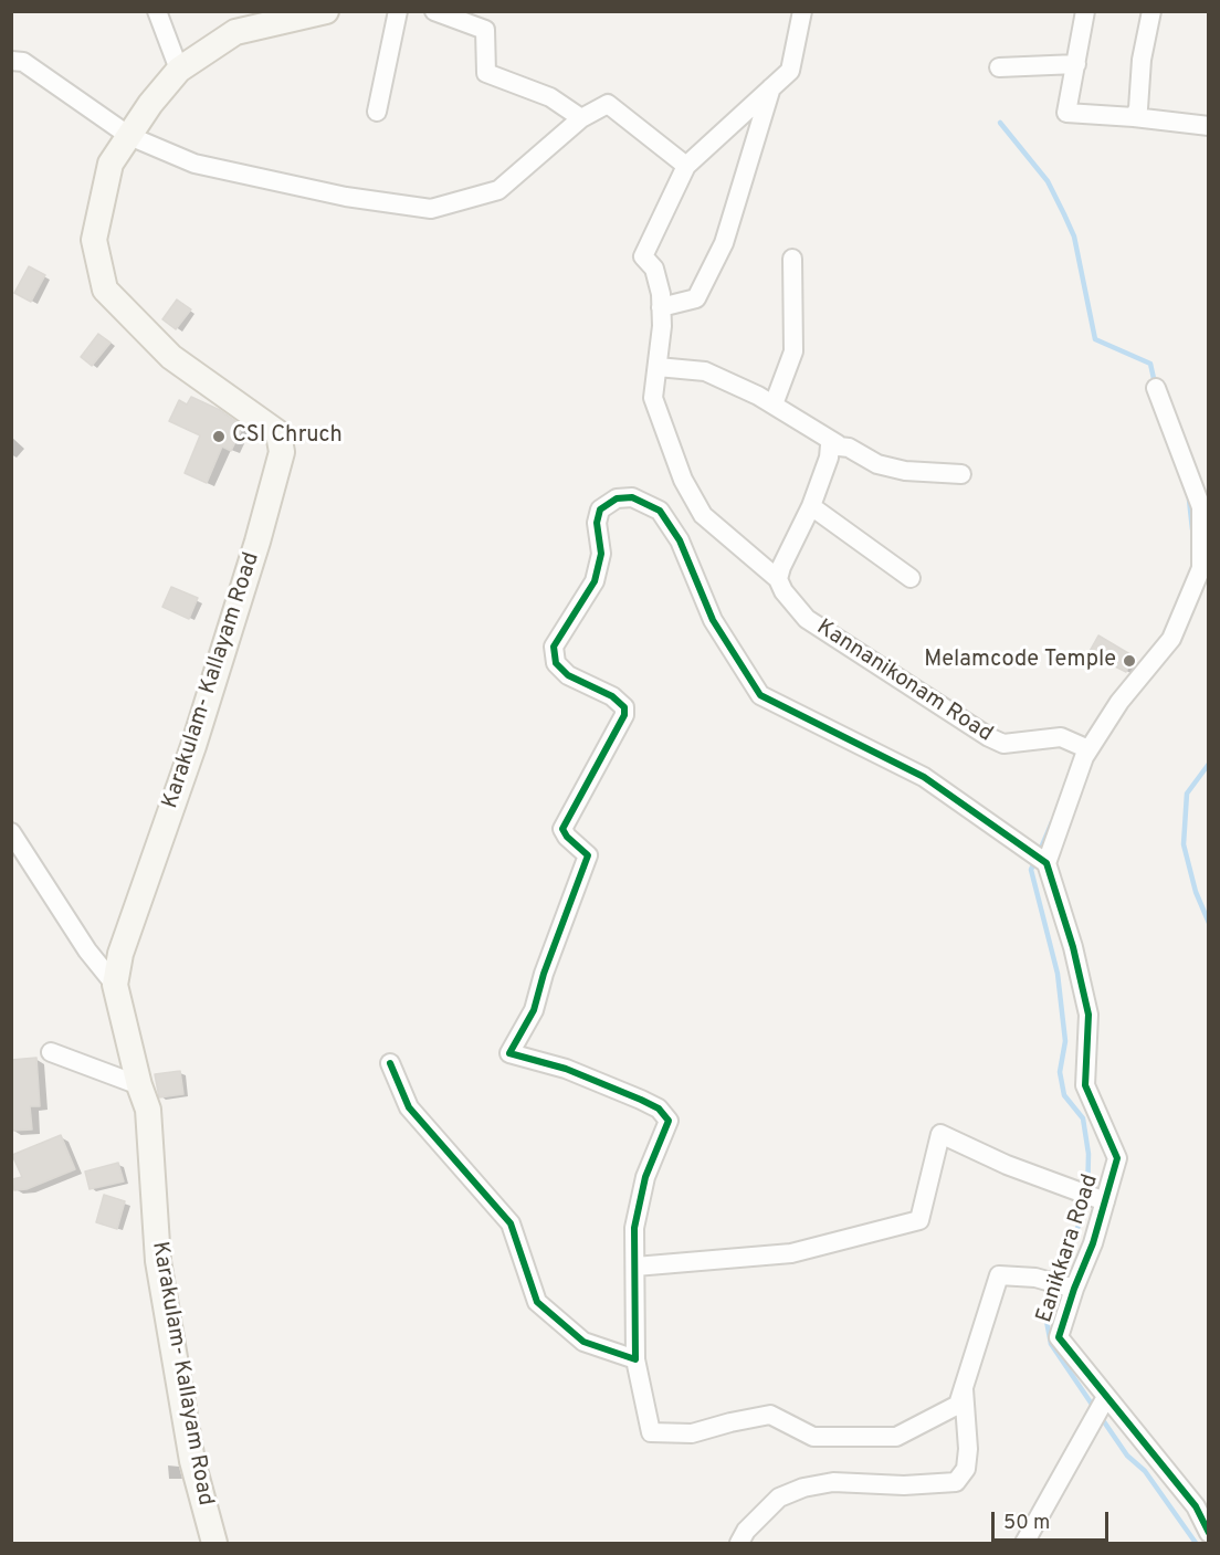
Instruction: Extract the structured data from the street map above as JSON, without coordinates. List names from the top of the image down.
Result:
{
  "streets": {
    "street": ["Karakulam- Kallayam Road", "Kannanikonam Road", "Eanikkara Road"]
  },
  "places": ["CSI Chruch", "Melamcode Temple"],
  "scale_bar": "50 m"
}
